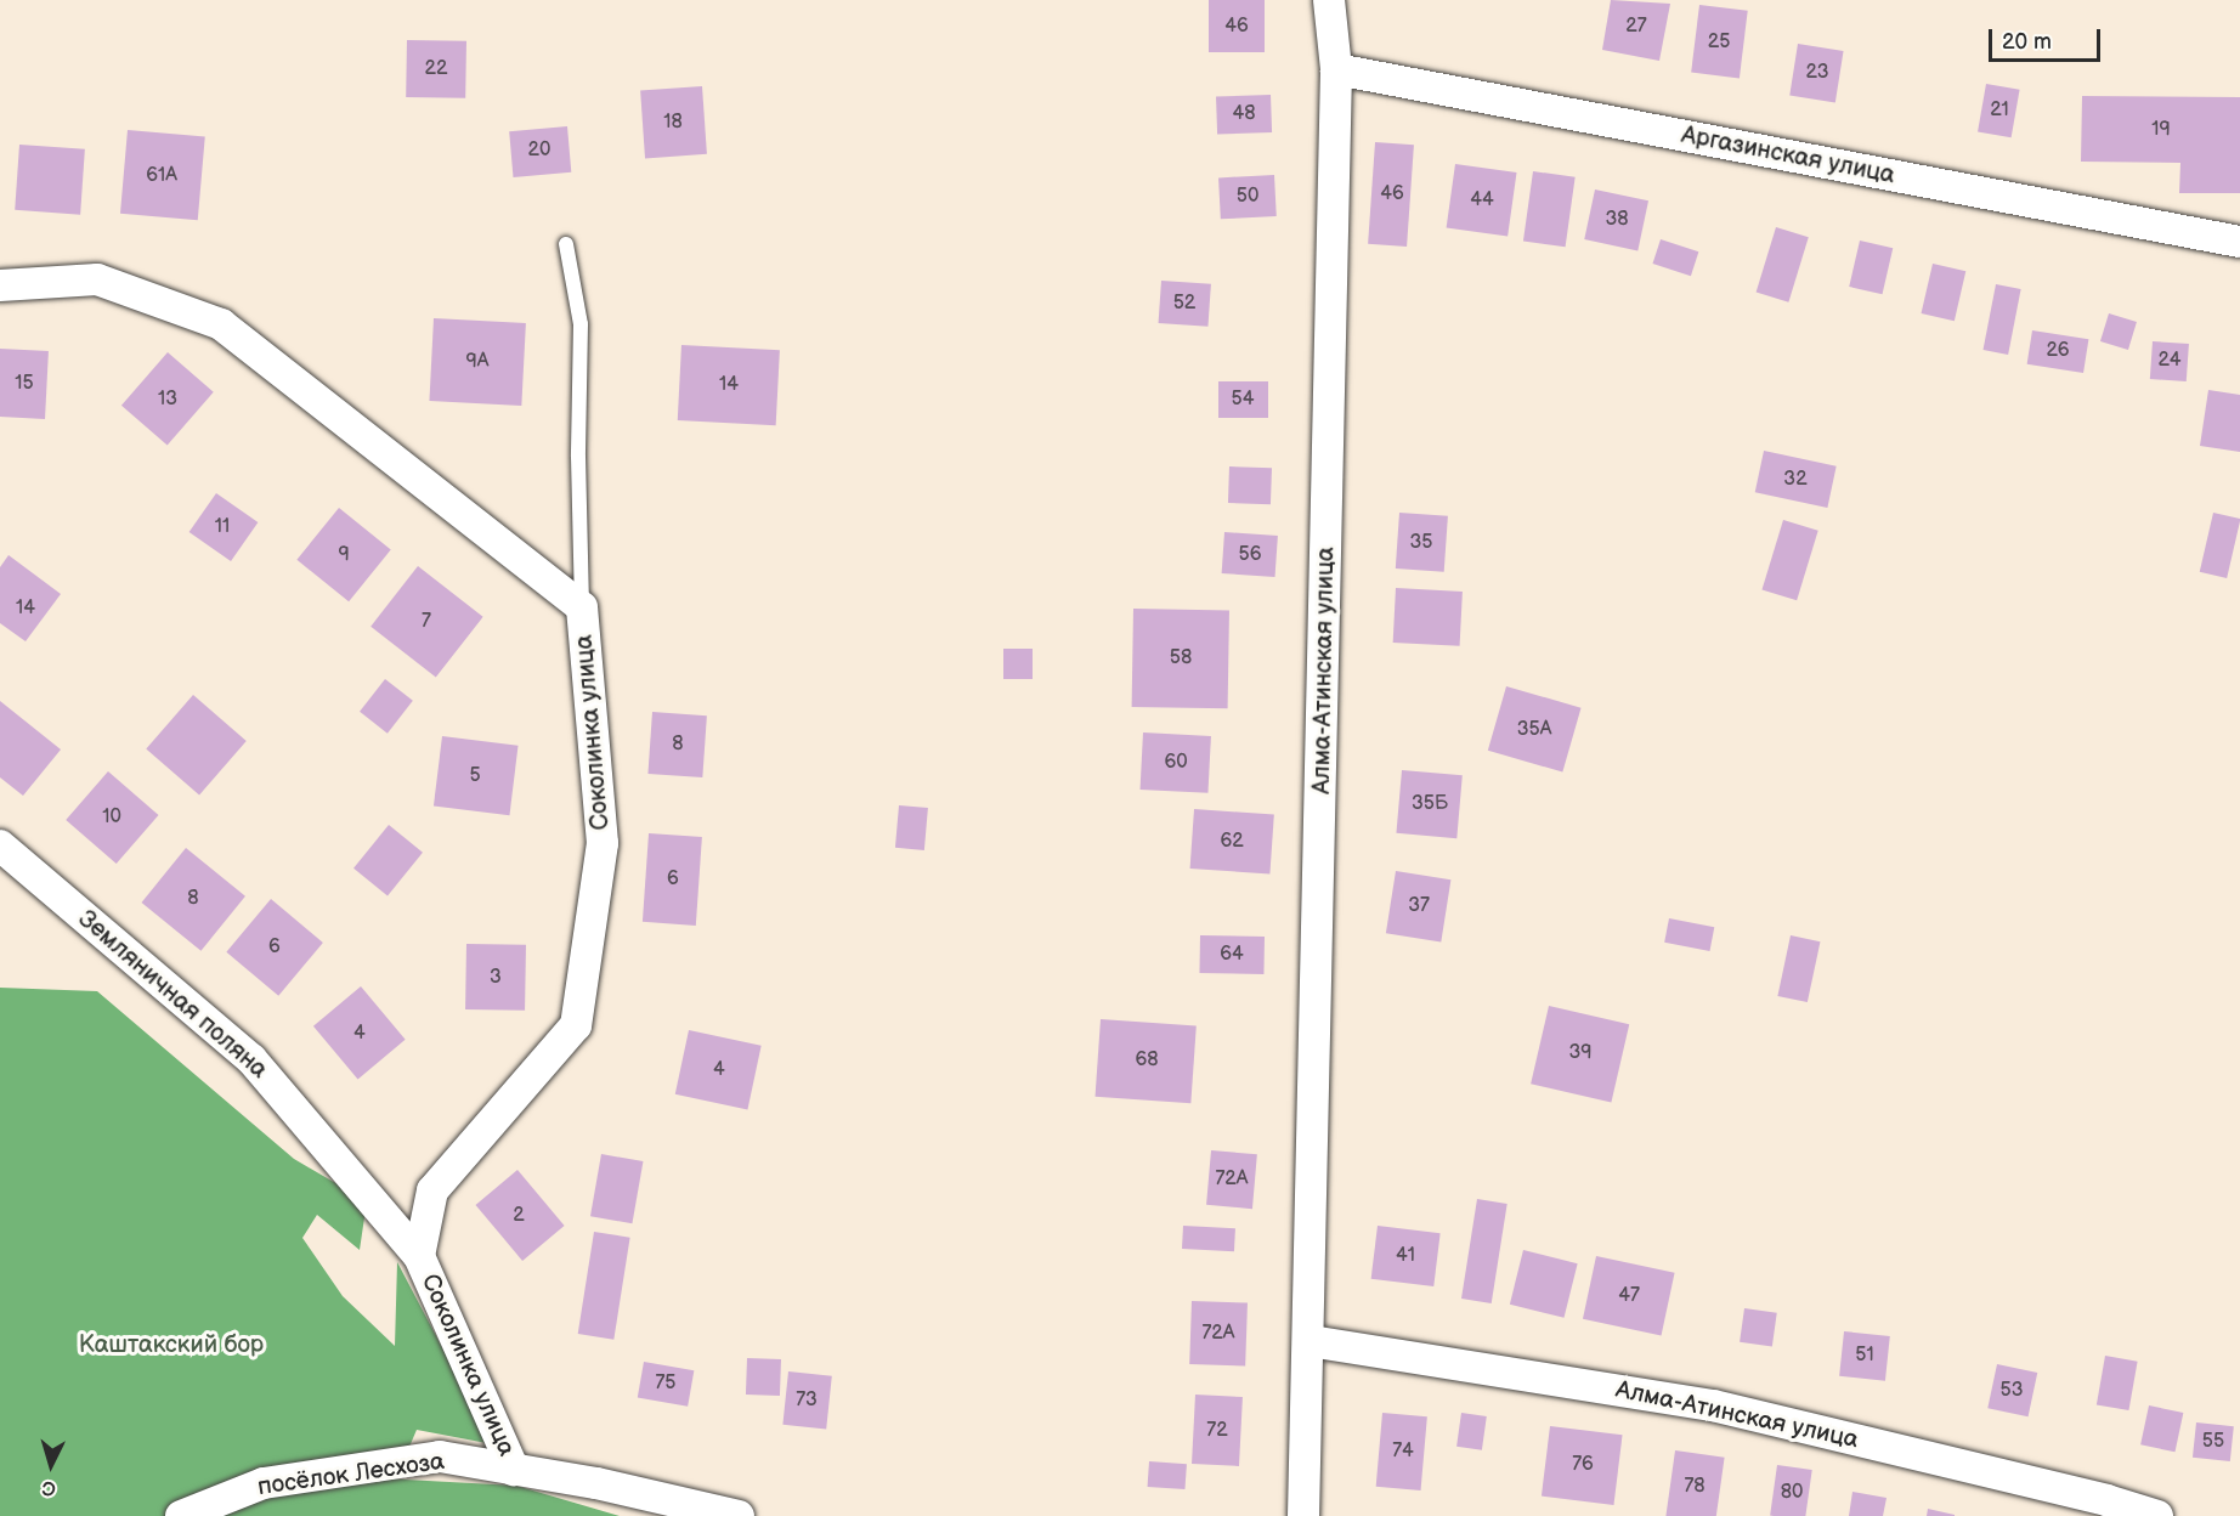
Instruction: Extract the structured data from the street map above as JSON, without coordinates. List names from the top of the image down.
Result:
{
  "streets": {
    "street": [
      "Аргазинская улица",
      "Алма-Атинская улица",
      "Соколинка улица",
      "Земляничная поляна",
      "посёлок Лесхоза"
    ]
  },
  "crossings": [
    ["Аргазинская улица", "Алма-Атинская улица"],
    ["Соколинка улица", "Земляничная поляна"],
    ["Соколинка улица", "посёлок Лесхоза"]
  ],
  "parks": ["Каштакский бор"],
  "house_numbers": [
    "46",
    "27",
    "25",
    "22",
    "23",
    "21",
    "48",
    "18",
    "19",
    "20",
    "61А",
    "46",
    "50",
    "44",
    "38",
    "52",
    "26",
    "24",
    "9А",
    "15",
    "14",
    "13",
    "54",
    "32",
    "11",
    "35",
    "9",
    "56",
    "14",
    "7",
    "58",
    "35А",
    "8",
    "60",
    "5",
    "35Б",
    "10",
    "62",
    "6",
    "8",
    "37",
    "6",
    "64",
    "3",
    "4",
    "39",
    "68",
    "4",
    "72А",
    "2",
    "41",
    "47",
    "72А",
    "51",
    "75",
    "53",
    "73",
    "72",
    "55",
    "74",
    "76",
    "78",
    "80"
  ],
  "scale_bar": "20 m",
  "north": "bottom"
}
